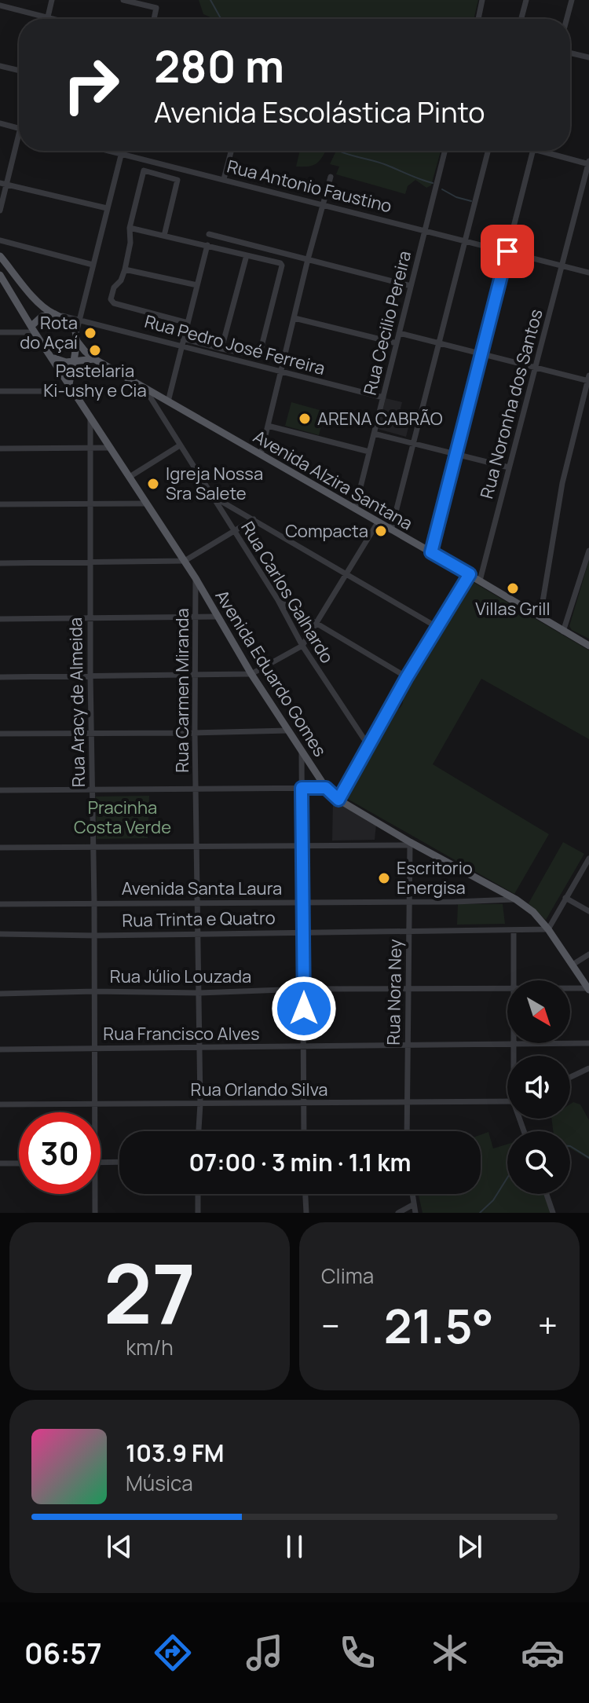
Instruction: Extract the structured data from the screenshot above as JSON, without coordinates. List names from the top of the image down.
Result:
{
  "streets": {
    "main road": ["Avenida Alzira Santana", "Avenida Eduardo Gomes"],
    "street": [
      "Rua Antonio Faustino",
      "Rua Cecilio Pereira",
      "Rua Pedro José Ferreira",
      "Rua Noronha dos Santos",
      "Rua Carlos Galhardo",
      "Rua Carmen Miranda",
      "Rua Aracy de Almeida",
      "Avenida Santa Laura",
      "Rua Trinta e Quatro",
      "Rua Júlio Louzada",
      "Rua Nora Ney",
      "Rua Francisco Alves",
      "Rua Orlando Silva"
    ]
  },
  "crossings": [
    ["Rua Antonio Faustino", "Rua Cecilio Pereira"],
    ["Rua Antonio Faustino", "Rua Noronha dos Santos"],
    ["Rua Cecilio Pereira", "Rua Pedro José Ferreira"],
    ["Rua Cecilio Pereira", "Avenida Alzira Santana"],
    ["Rua Pedro José Ferreira", "Avenida Alzira Santana"],
    ["Rua Noronha dos Santos", "Avenida Alzira Santana"],
    ["Avenida Alzira Santana", "Rua Carlos Galhardo"],
    ["Avenida Eduardo Gomes", "Rua Carmen Miranda"],
    ["Avenida Eduardo Gomes", "Rua Aracy de Almeida"],
    ["Avenida Eduardo Gomes", "Avenida Santa Laura"],
    ["Avenida Eduardo Gomes", "Rua Trinta e Quatro"],
    ["Avenida Eduardo Gomes", "Rua Júlio Louzada"],
    ["Avenida Eduardo Gomes", "Rua Nora Ney"],
    ["Rua Carmen Miranda", "Avenida Santa Laura"],
    ["Rua Carmen Miranda", "Rua Trinta e Quatro"],
    ["Rua Carmen Miranda", "Rua Júlio Louzada"],
    ["Rua Carmen Miranda", "Rua Francisco Alves"],
    ["Rua Carmen Miranda", "Rua Orlando Silva"],
    ["Rua Aracy de Almeida", "Avenida Santa Laura"],
    ["Rua Aracy de Almeida", "Rua Trinta e Quatro"],
    ["Rua Aracy de Almeida", "Rua Júlio Louzada"],
    ["Rua Aracy de Almeida", "Rua Francisco Alves"],
    ["Rua Aracy de Almeida", "Rua Orlando Silva"],
    ["Avenida Santa Laura", "Rua Nora Ney"],
    ["Rua Trinta e Quatro", "Rua Nora Ney"],
    ["Rua Júlio Louzada", "Rua Nora Ney"],
    ["Rua Nora Ney", "Rua Francisco Alves"],
    ["Rua Nora Ney", "Rua Orlando Silva"]
  ],
  "parks": ["Pracinha Costa Verde"],
  "places": [
    "Rota do Açaí",
    "Pastelaria Ki-ushy e Cia",
    "ARENA CABRÃO",
    "Igreja Nossa Sra Salete",
    "Compacta",
    "Villas Grill",
    "Escritorio Energisa"
  ],
  "north": "bottom right",
  "page": {
    "turn": ["280 m", "Avenida Escolástica Pinto"],
    "limit": "30",
    "trip": "07:00 · 3 min · 1.1 km",
    "tile": [
      ["27", "km/h"],
      "Clima"
    ],
    "heat": ["−", "21.5°", "+"],
    "song": ["103.9 FM", "Música"],
    "tabs": "06:57"
  }
}
